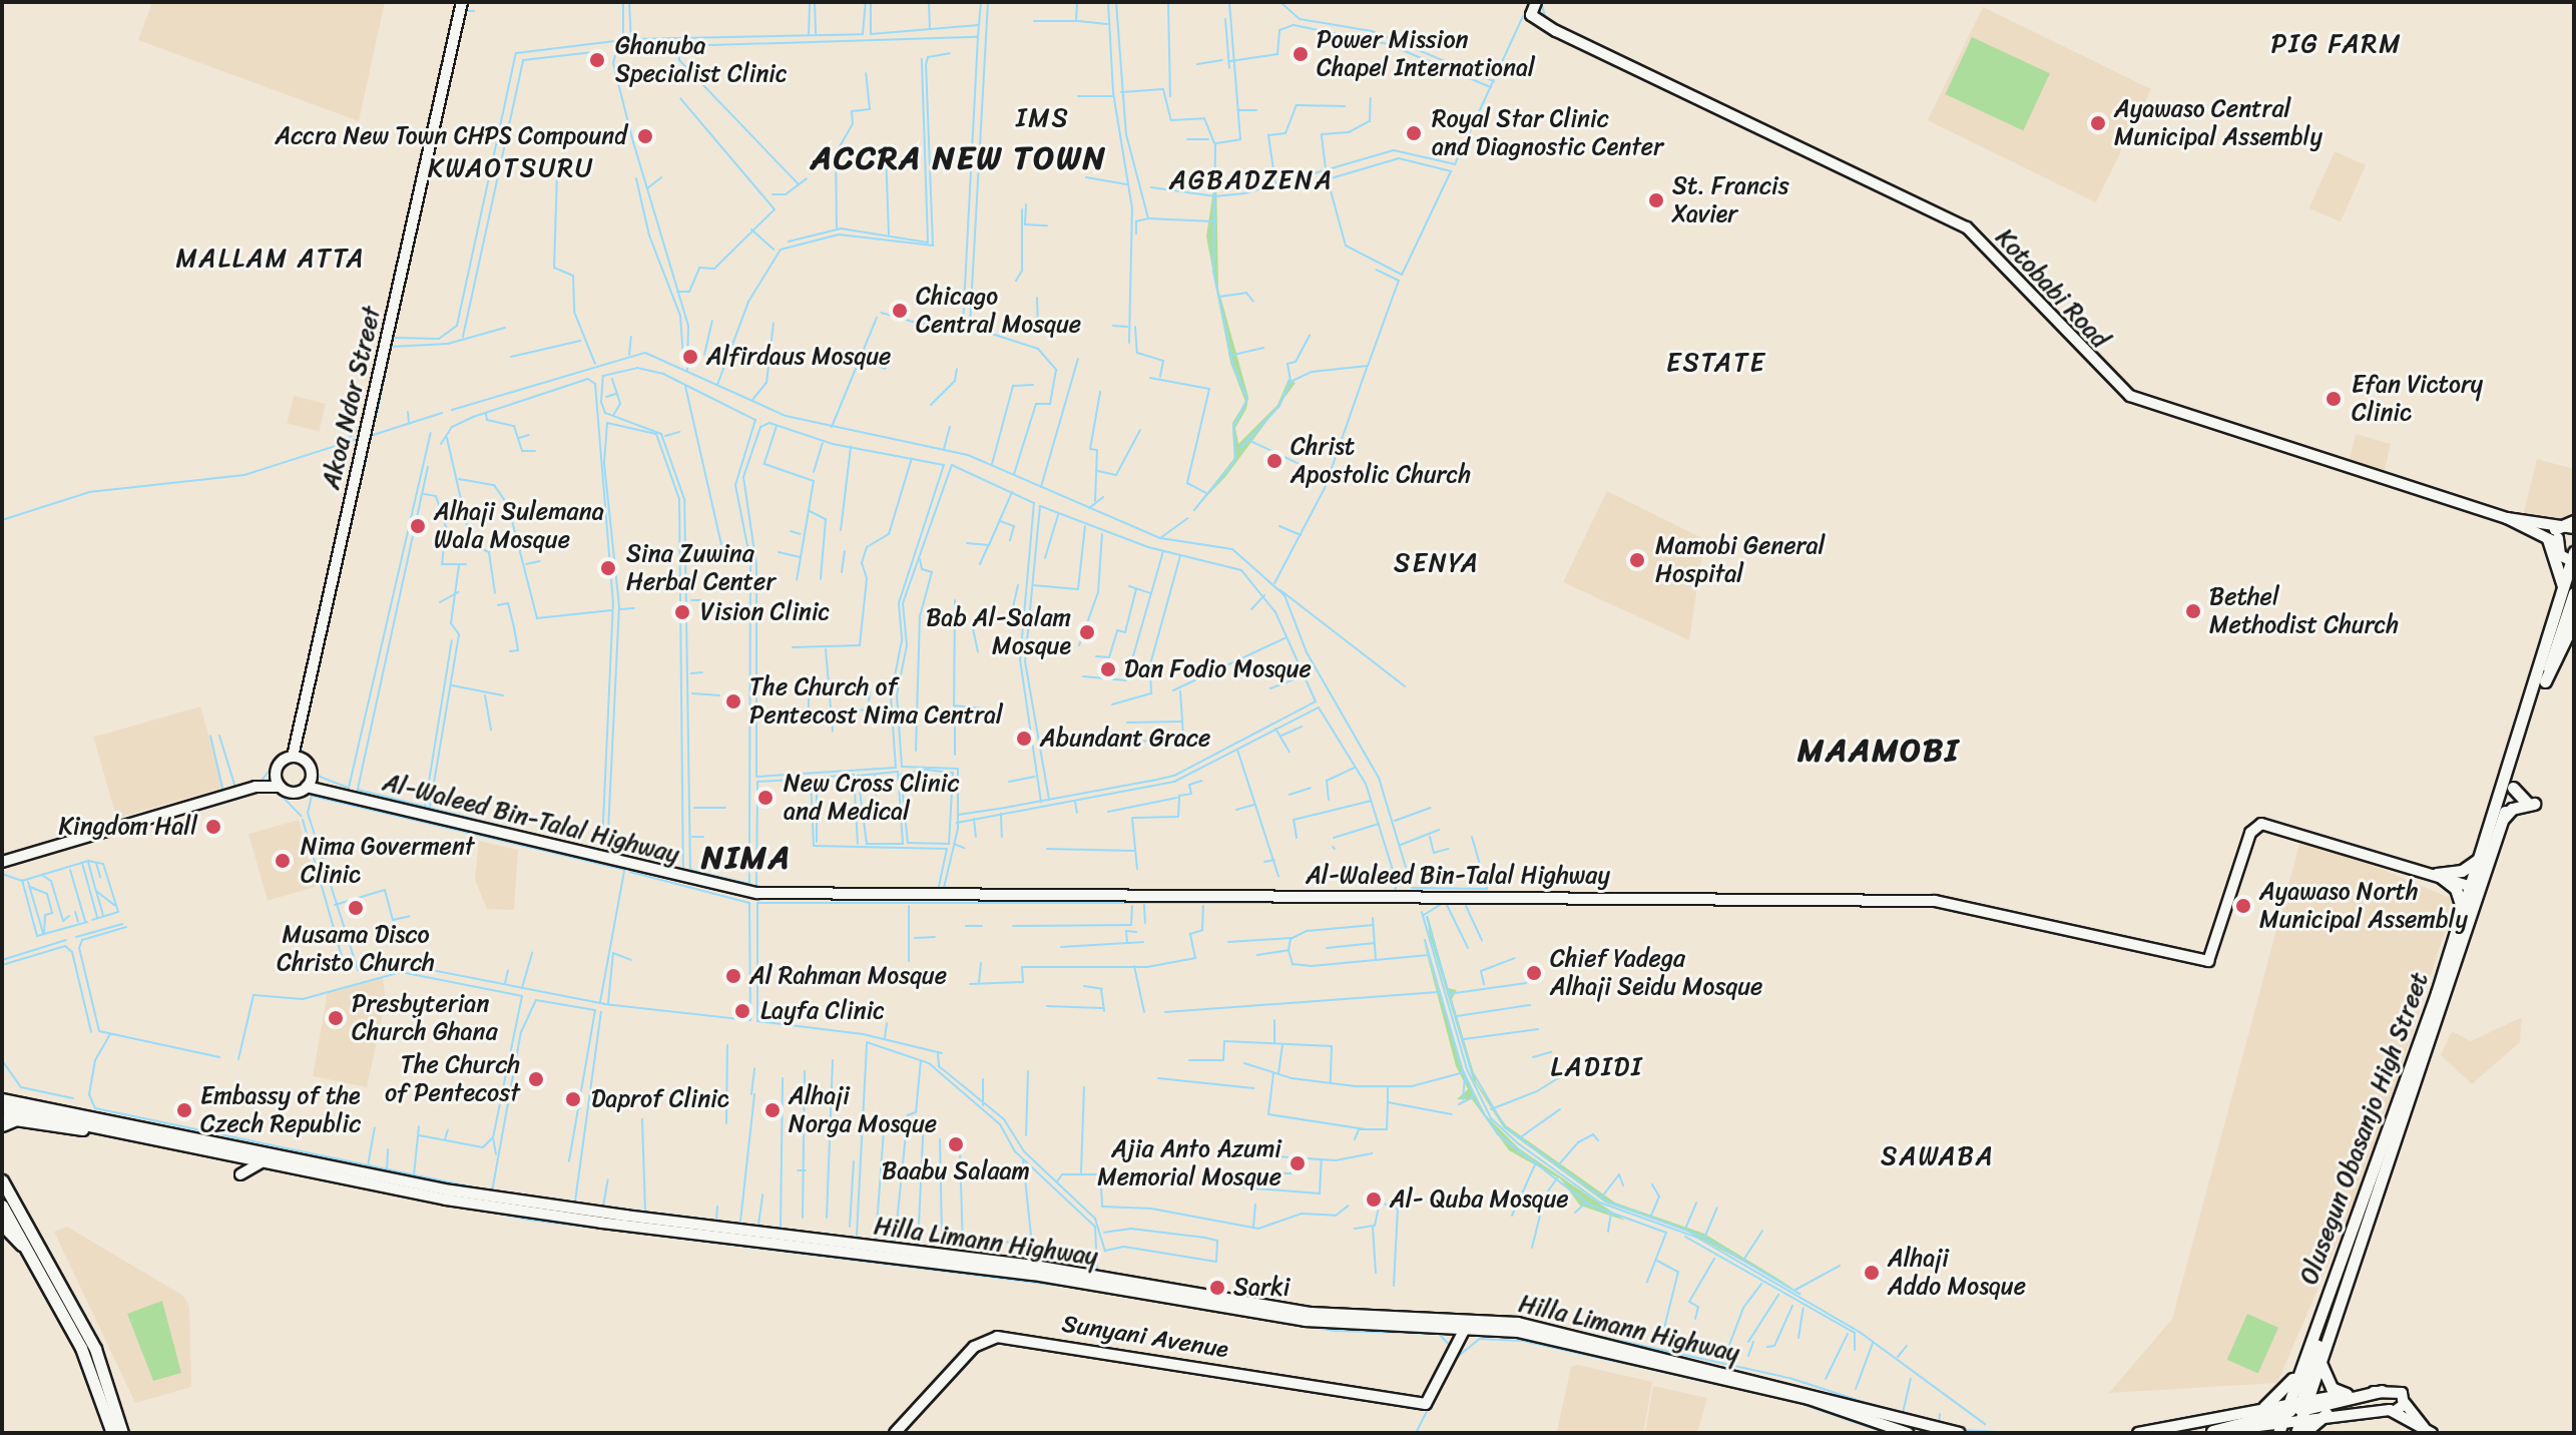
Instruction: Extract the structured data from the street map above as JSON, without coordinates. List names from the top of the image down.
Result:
{
  "streets": {
    "main road": ["Olusegun Obasanjo High Street"],
    "street": [
      "Kotobabi Road",
      "Akoa Ndor Street",
      "Al-Waleed Bin-Talal Highway",
      "Hilla Limann Highway",
      "Sunyani Avenue"
    ]
  },
  "crossings": [
    ["Kotobabi Road", "Olusegun Obasanjo High Street"],
    ["Akoa Ndor Street", "Al-Waleed Bin-Talal Highway"],
    ["Al-Waleed Bin-Talal Highway", "Olusegun Obasanjo High Street"]
  ],
  "districts": [
    "PIG FARM",
    "IMS",
    "ACCRA NEW TOWN",
    "KWAOTSURU",
    "AGBADZENA",
    "MALLAM ATTA",
    "ESTATE",
    "SENYA",
    "MAAMOBI",
    "NIMA",
    "LADIDI",
    "SAWABA"
  ],
  "places": [
    "Power Mission Chapel International",
    "Ghanuba Specialist Clinic",
    "Ayawaso Central Municipal Assembly",
    "Royal Star Clinic and Diagnostic Center",
    "Accra New Town CHPS Compound",
    "St. Francis Xavier",
    "Chicago Central Mosque",
    "Alfirdaus Mosque",
    "Efan Victory Clinic",
    "Christ Apostolic Church",
    "Alhaji Sulemana Wala Mosque",
    "Mamobi General Hospital",
    "Sina Zuwina Herbal Center",
    "Bethel Methodist Church",
    "Vision Clinic",
    "Bab Al-Salam Mosque",
    "Dan Fodio Mosque",
    "The Church of Pentecost Nima Central",
    "Abundant Grace",
    "New Cross Clinic and Medical",
    "Kingdom Hall",
    "Nima Goverment Clinic",
    "Ayawaso North Municipal Assembly",
    "Musama Disco Christo Church",
    "Chief Yadega Alhaji Seidu Mosque",
    "Al Rahman Mosque",
    "Layfa Clinic",
    "Presbyterian Church Ghana",
    "The Church of Pentecost",
    "Daprof Clinic",
    "Embassy of the Czech Republic",
    "Alhaji Norga Mosque",
    "Baabu Salaam",
    "Ajia Anto Azumi Memorial Mosque",
    "Al- Quba Mosque",
    "Alhaji Addo Mosque",
    "Sarki"
  ]
}
